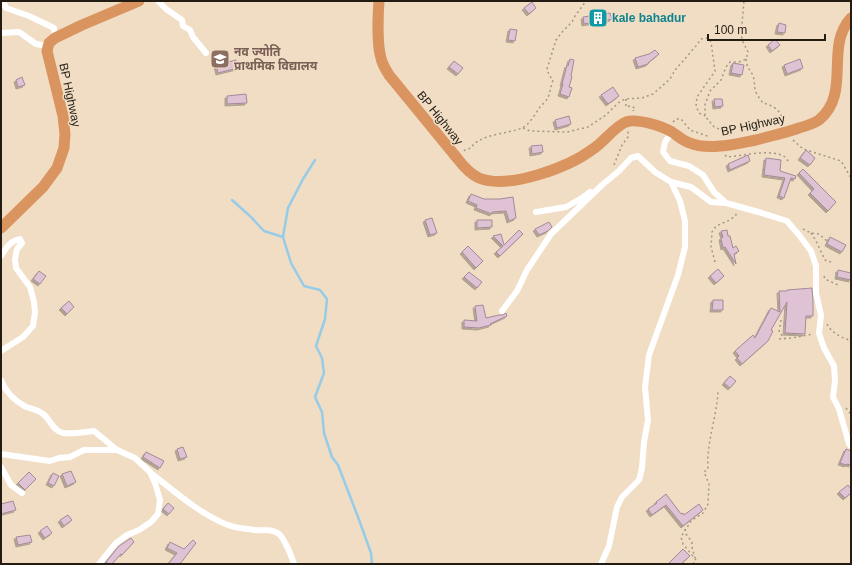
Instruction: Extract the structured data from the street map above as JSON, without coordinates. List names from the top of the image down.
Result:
{
  "streets": {
    "highway": ["BP Highway"]
  },
  "places": {
    "building": ["kale bahadur"],
    "school or university": ["नव ज्योति प्राथमिक विद्यालय"]
  },
  "scale_bar": "100 m"
}
